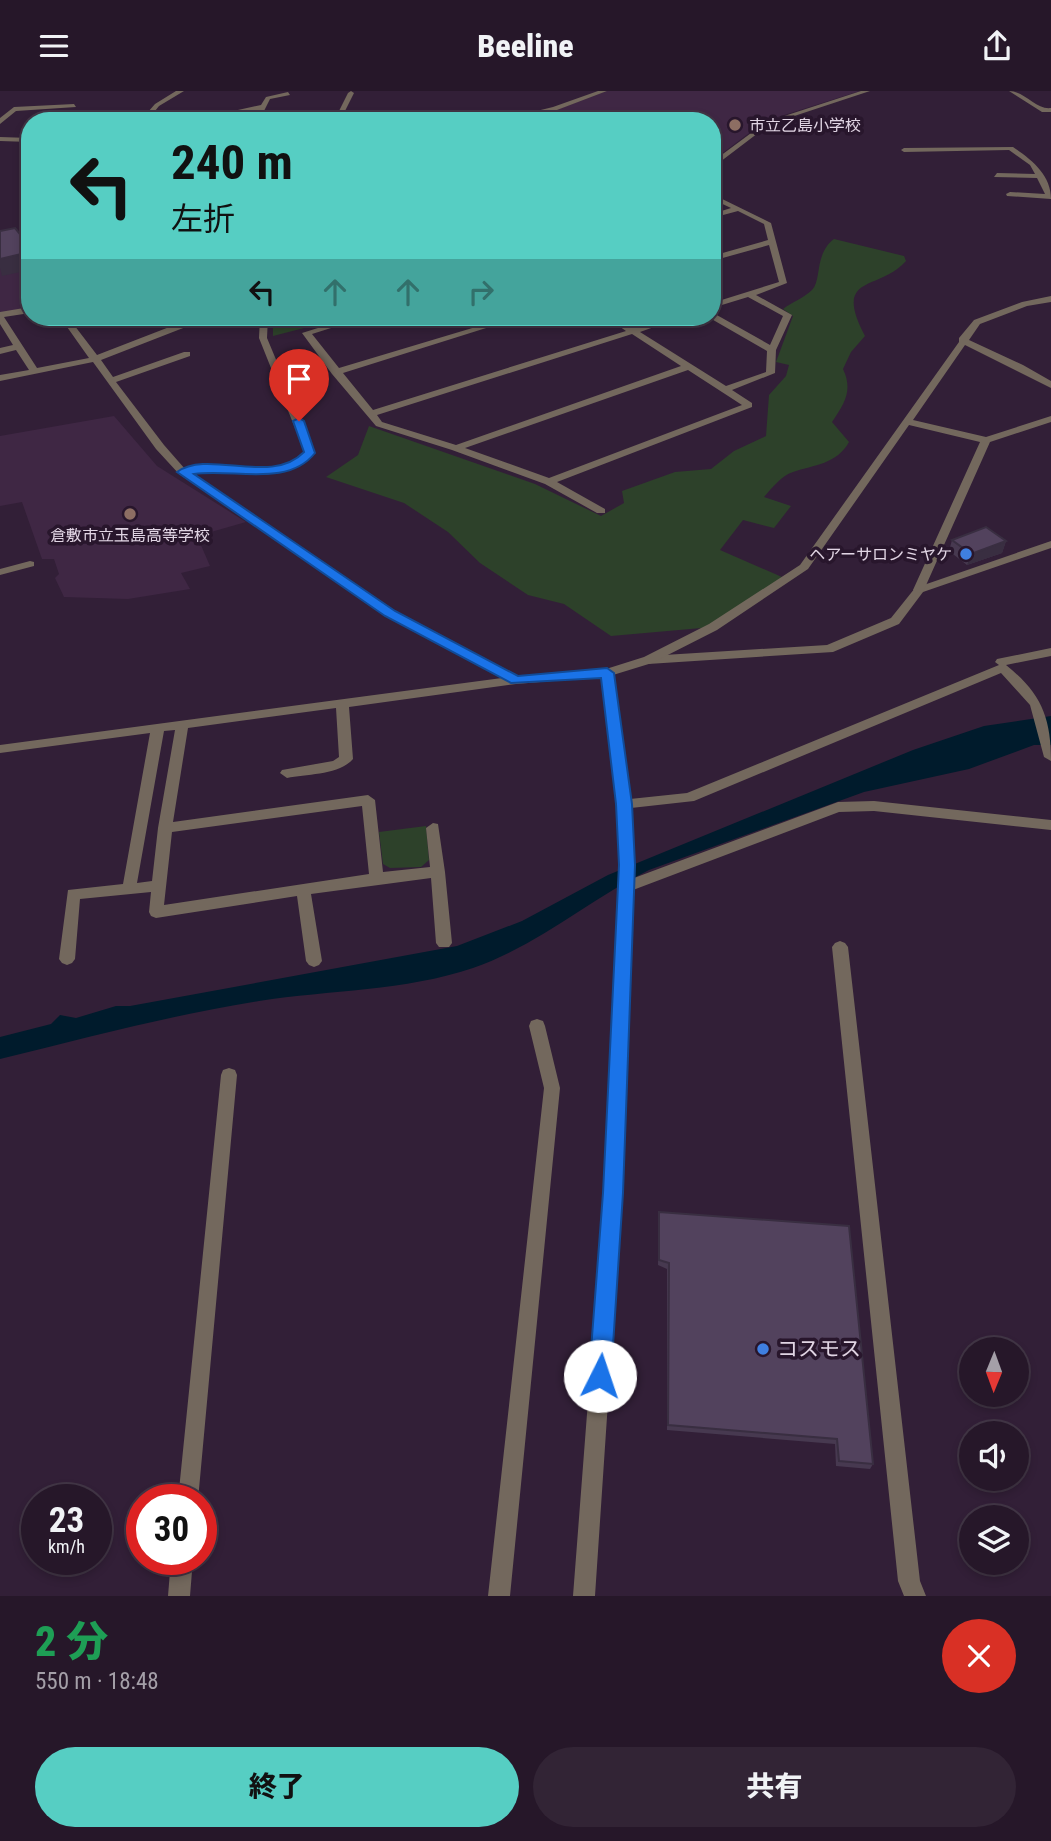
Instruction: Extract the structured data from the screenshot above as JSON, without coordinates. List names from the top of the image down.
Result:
{
  "places": [
    "市立乙島小学校",
    "倉敷市立玉島高等学校",
    "ヘアーサロンミヤケ",
    "コスモス"
  ],
  "north": "bottom",
  "page": {
    "header": "Beeline",
    "turn": ["240 m", "左折"],
    "speed": "23 km/h",
    "limit": "30",
    "heading": ["2 分", "550 m · 18:48"],
    "buttons": ["終了", "共有"]
  }
}
